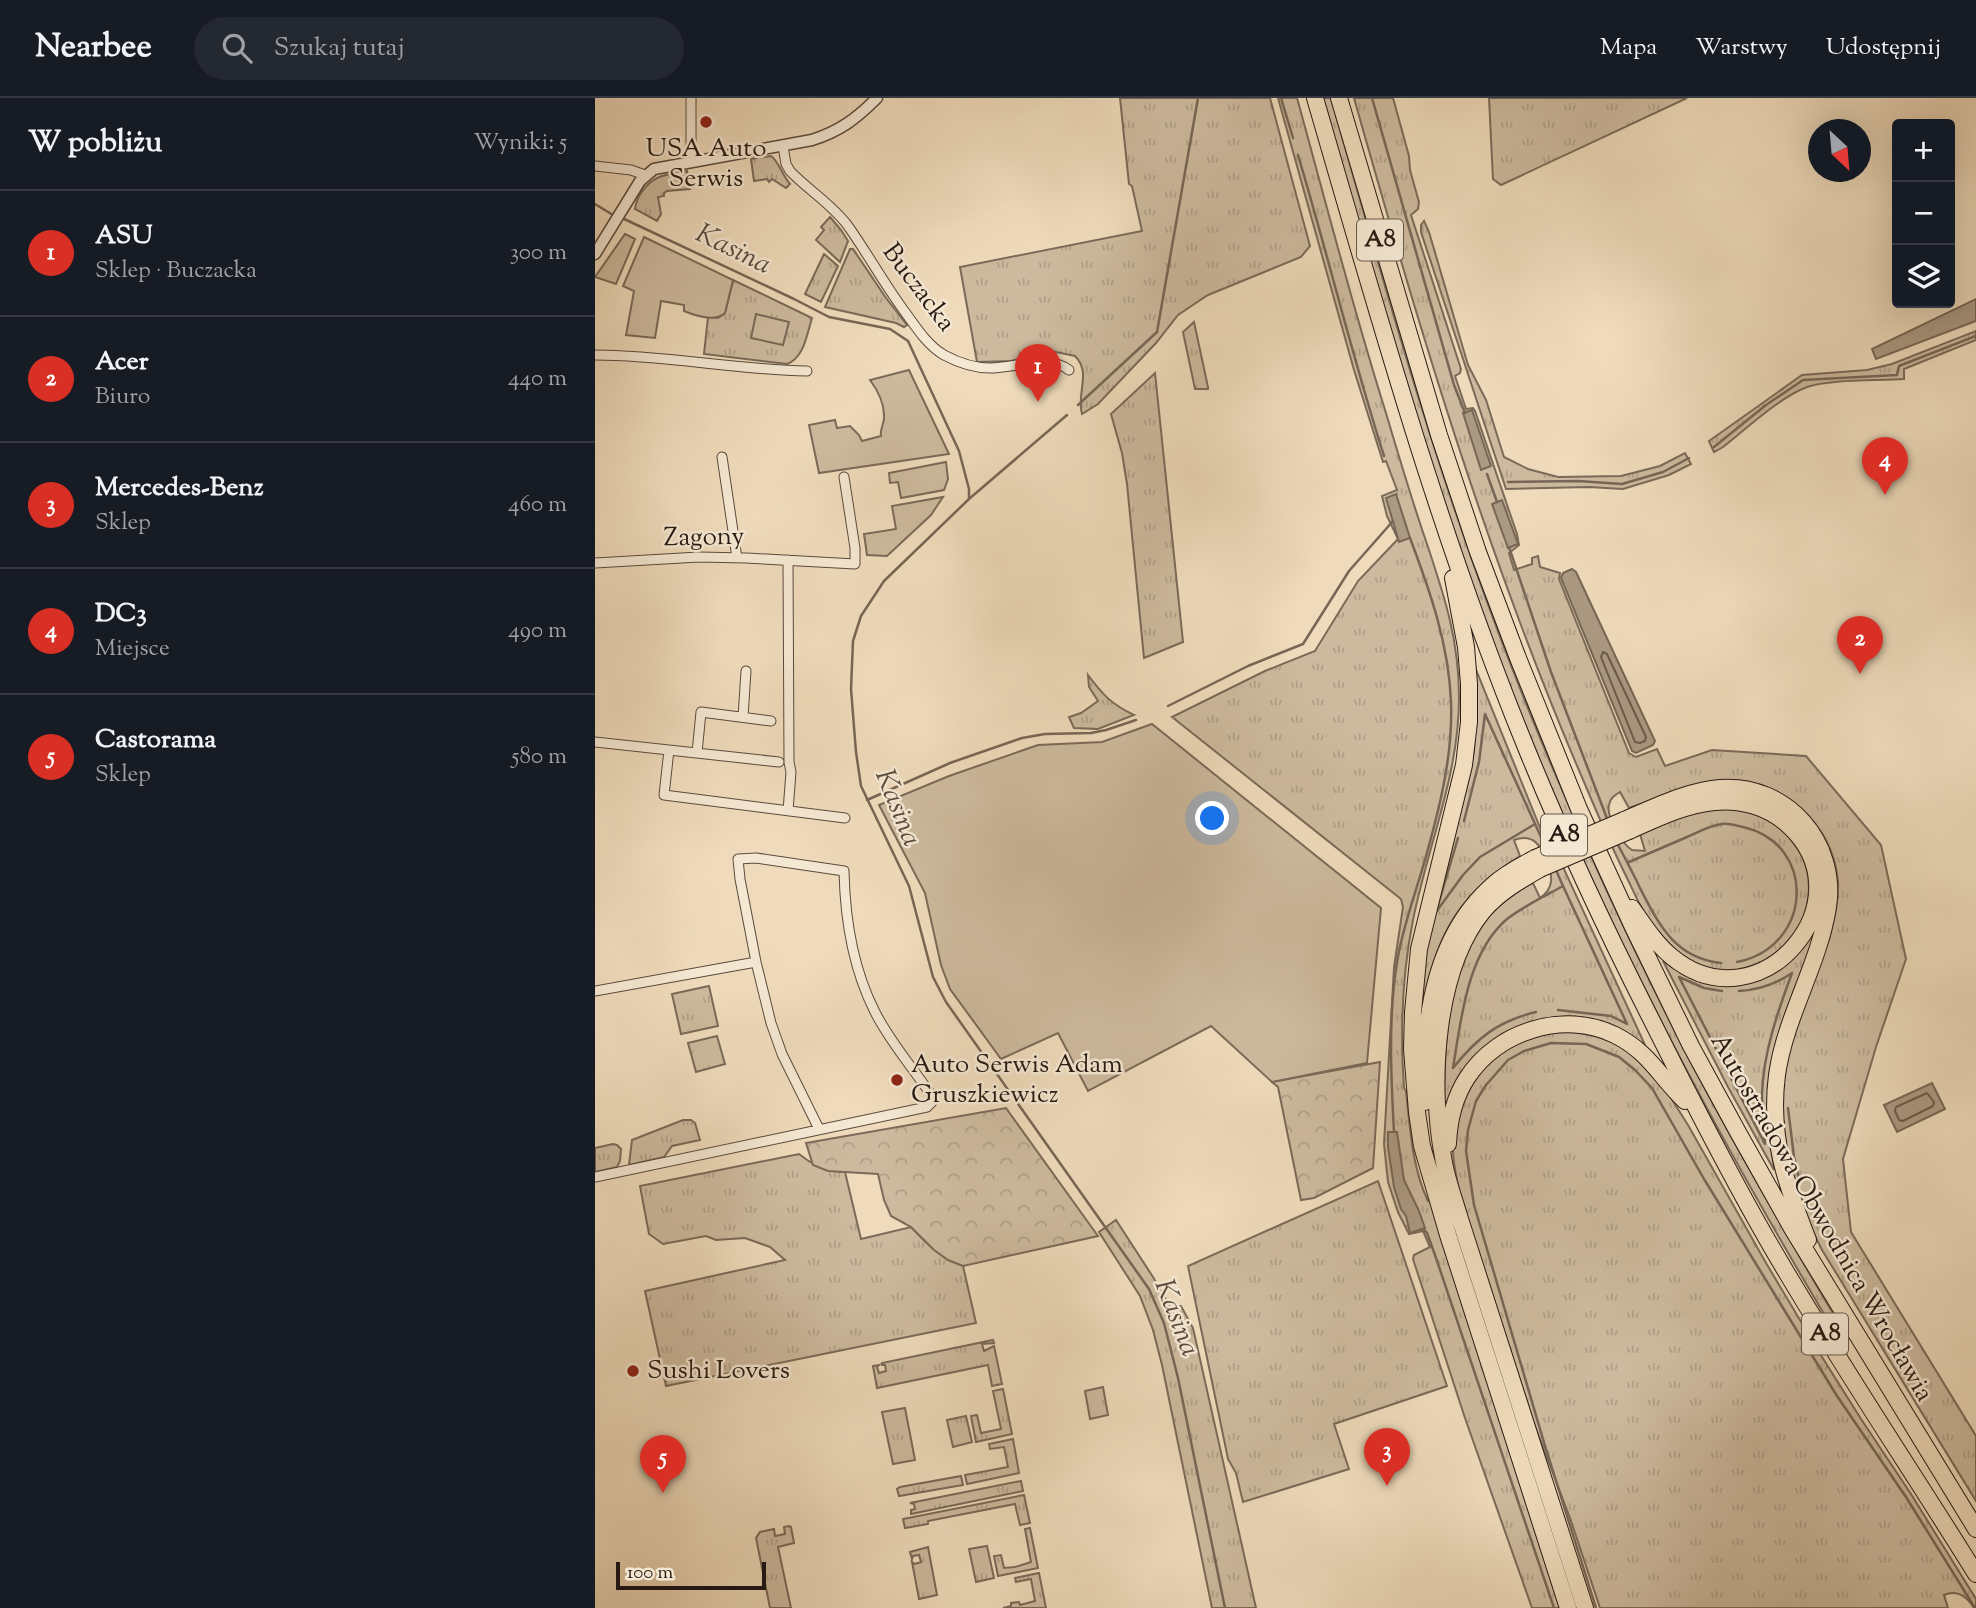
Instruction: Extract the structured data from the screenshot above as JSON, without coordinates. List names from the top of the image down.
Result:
{
  "streets": {
    "highway": ["A8", "Autostradowa Obwodnica Wrocławia"],
    "street": ["Buczacka", "Zagony"]
  },
  "water": ["Kasina"],
  "places": ["USA Auto Serwis", "Auto Serwis Adam Gruszkiewicz", "Sushi Lovers"],
  "scale_bar": "100 m",
  "north": "bottom right",
  "page": {
    "header": "Nearbee",
    "search": "Szukaj tutaj",
    "nav": ["Mapa", "Warstwy", "Udostępnij"],
    "heading": ["W pobliżu", "Wyniki: 5"],
    "map_buttons": ["+", "−"],
    "list": [
      {
        "mark": "1",
        "name": "ASU",
        "note": "Sklep · Buczacka",
        "value": "300 m"
      },
      {
        "mark": "2",
        "name": "Acer",
        "note": "Biuro",
        "value": "440 m"
      },
      {
        "mark": "3",
        "name": "Mercedes-Benz",
        "note": "Sklep",
        "value": "460 m"
      },
      {
        "mark": "4",
        "name": "DC3",
        "note": "Miejsce",
        "value": "490 m"
      },
      {
        "mark": "5",
        "name": "Castorama",
        "note": "Sklep",
        "value": "580 m"
      }
    ],
    "pins": [
      "1",
      "4",
      "2",
      "3",
      "5"
    ],
    "scale": "100 m"
  }
}
